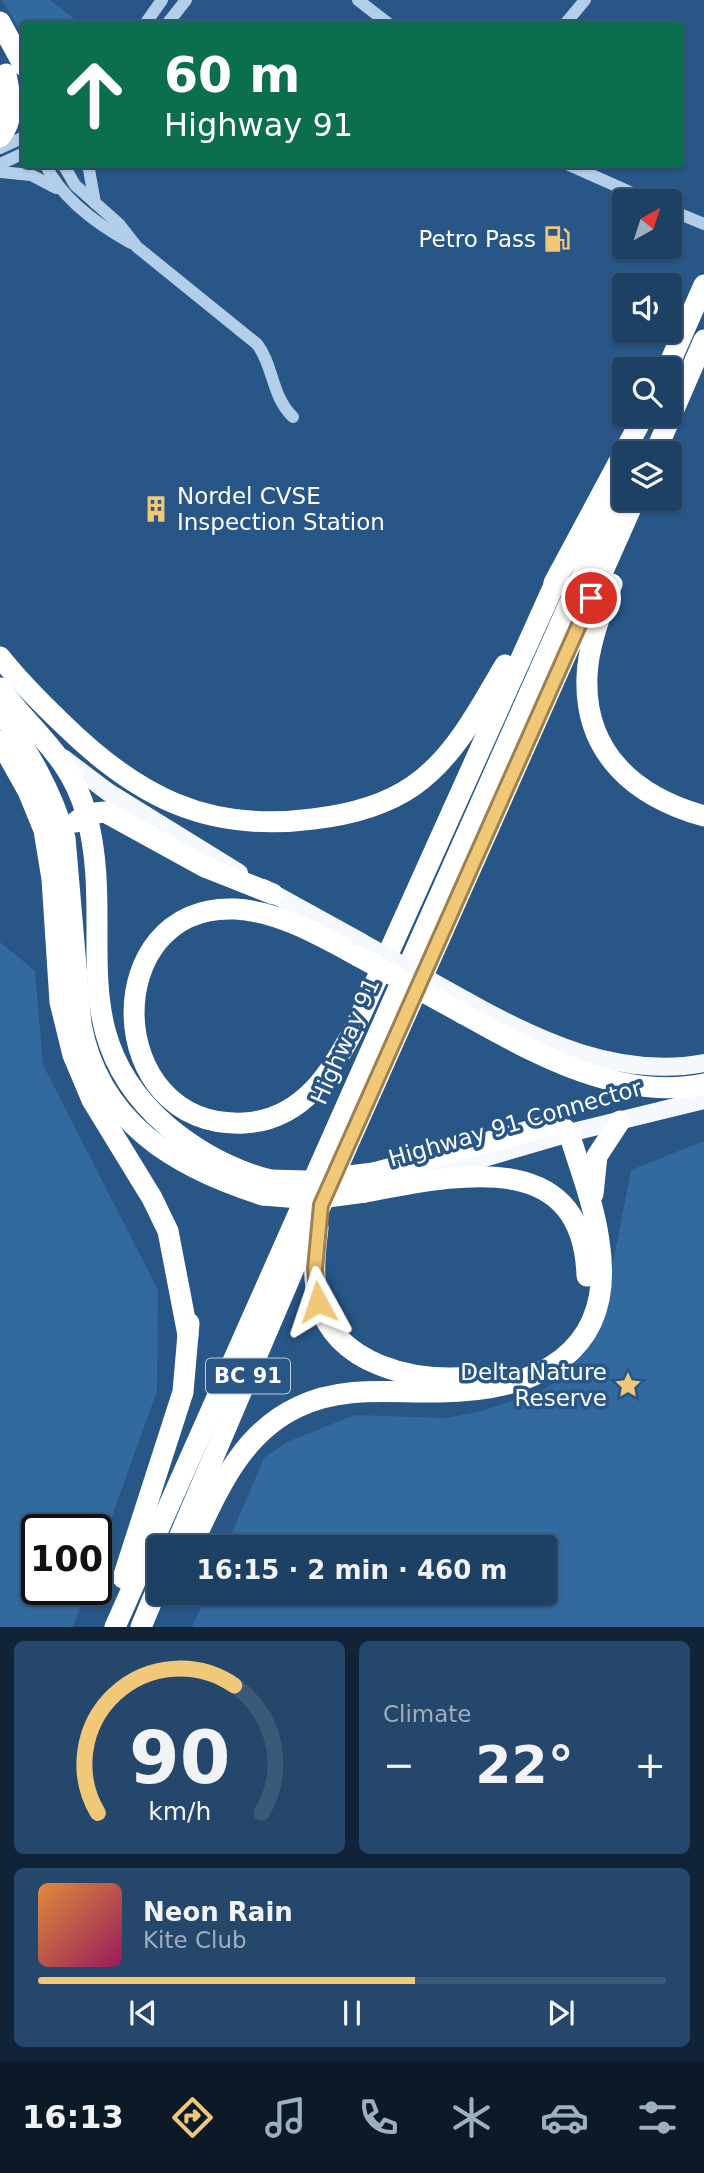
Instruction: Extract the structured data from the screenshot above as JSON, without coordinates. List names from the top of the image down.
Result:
{
  "streets": {
    "highway": ["Highway 91", "Highway 91 Connector", "BC 91"]
  },
  "places": {
    "fuel station": ["Petro Pass"],
    "building": ["Nordel CVSE Inspection Station"],
    "place": ["Delta Nature Reserve"]
  },
  "north": "top right",
  "page": {
    "turn": ["60 m", "Highway 91"],
    "limit": "100",
    "trip": "16:15 · 2 min · 460 m",
    "tile": "Climate",
    "heat": ["−", "22°", "+"],
    "song": ["Neon Rain", "Kite Club"],
    "tabs": "16:13",
    "gauge": ["90", "km/h"]
  }
}
